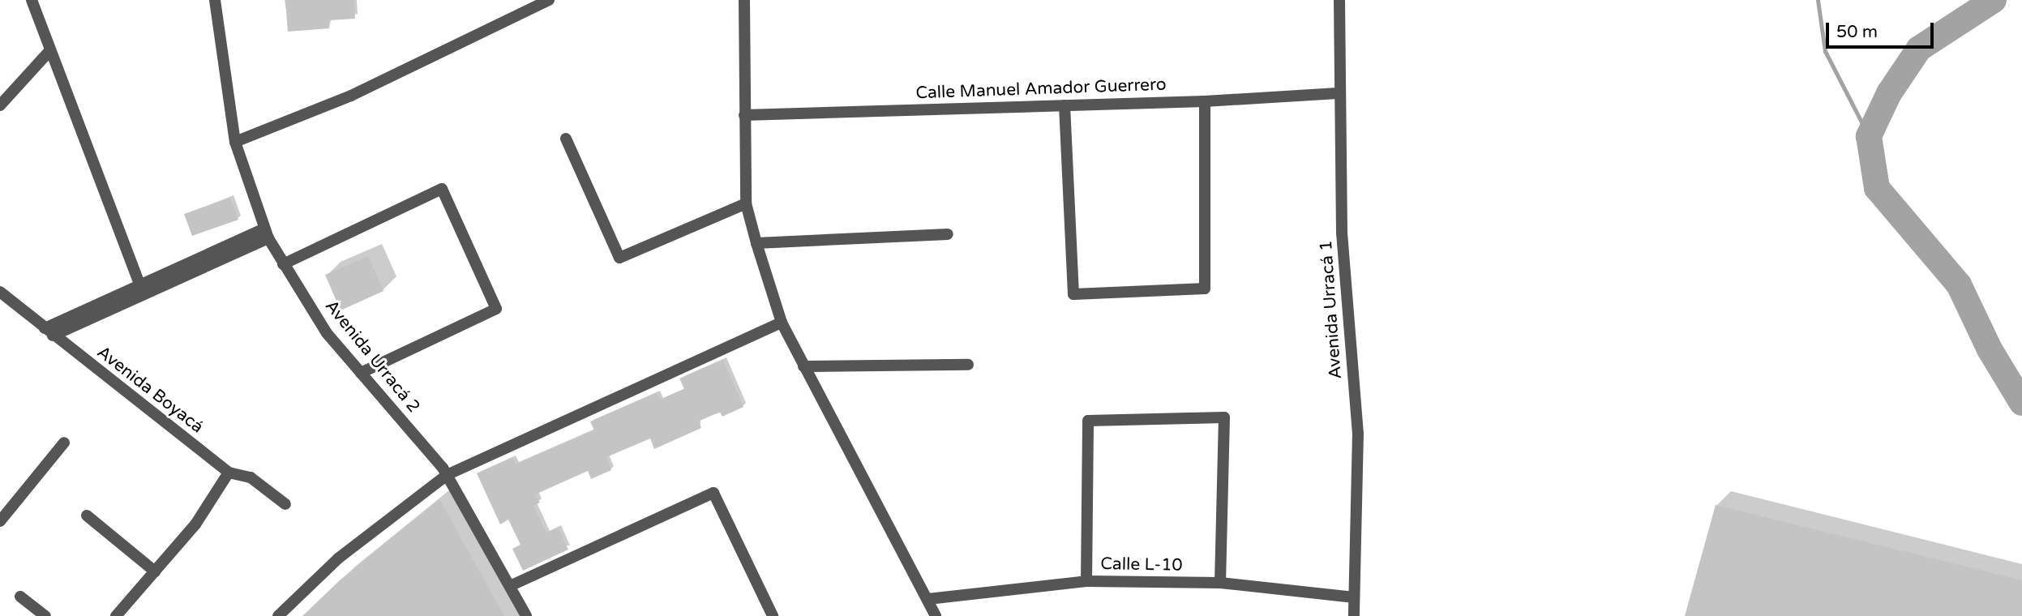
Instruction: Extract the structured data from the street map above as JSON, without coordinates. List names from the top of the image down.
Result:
{
  "streets": {
    "street": [
      "Calle Manuel Amador Guerrero",
      "Avenida Urracá 1",
      "Avenida Urracá 2",
      "Avenida Boyacá",
      "Calle L-10"
    ]
  },
  "crossings": [
    ["Calle Manuel Amador Guerrero", "Avenida Urracá 1"],
    ["Avenida Urracá 1", "Calle L-10"]
  ],
  "scale_bar": "50 m"
}
